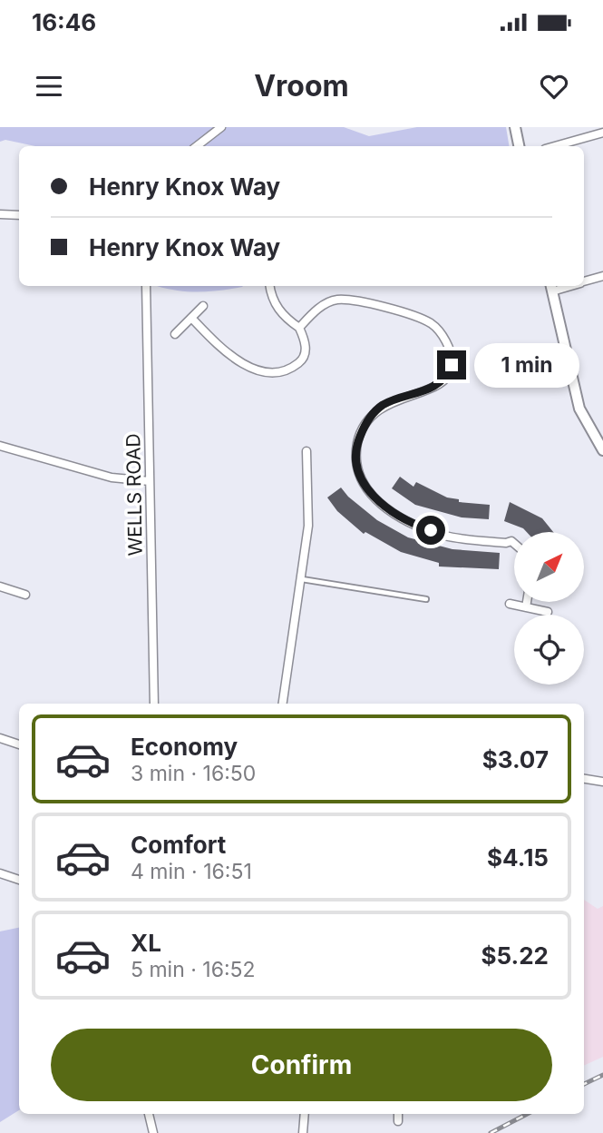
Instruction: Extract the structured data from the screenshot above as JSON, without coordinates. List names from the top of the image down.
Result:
{
  "streets": {
    "street": ["WELLS ROAD"]
  },
  "north": "top right",
  "page": {
    "status": "16:46",
    "header": "Vroom",
    "banner": ["Henry Knox Way", "Henry Knox Way"],
    "bubble": "1 min",
    "list": [
      {
        "name": "Economy",
        "note": "3 min · 16:50",
        "value": "$3.07"
      },
      {
        "name": "Comfort",
        "note": "4 min · 16:51",
        "value": "$4.15"
      },
      {
        "name": "XL",
        "note": "5 min · 16:52",
        "value": "$5.22"
      }
    ],
    "buttons": "Confirm"
  }
}
